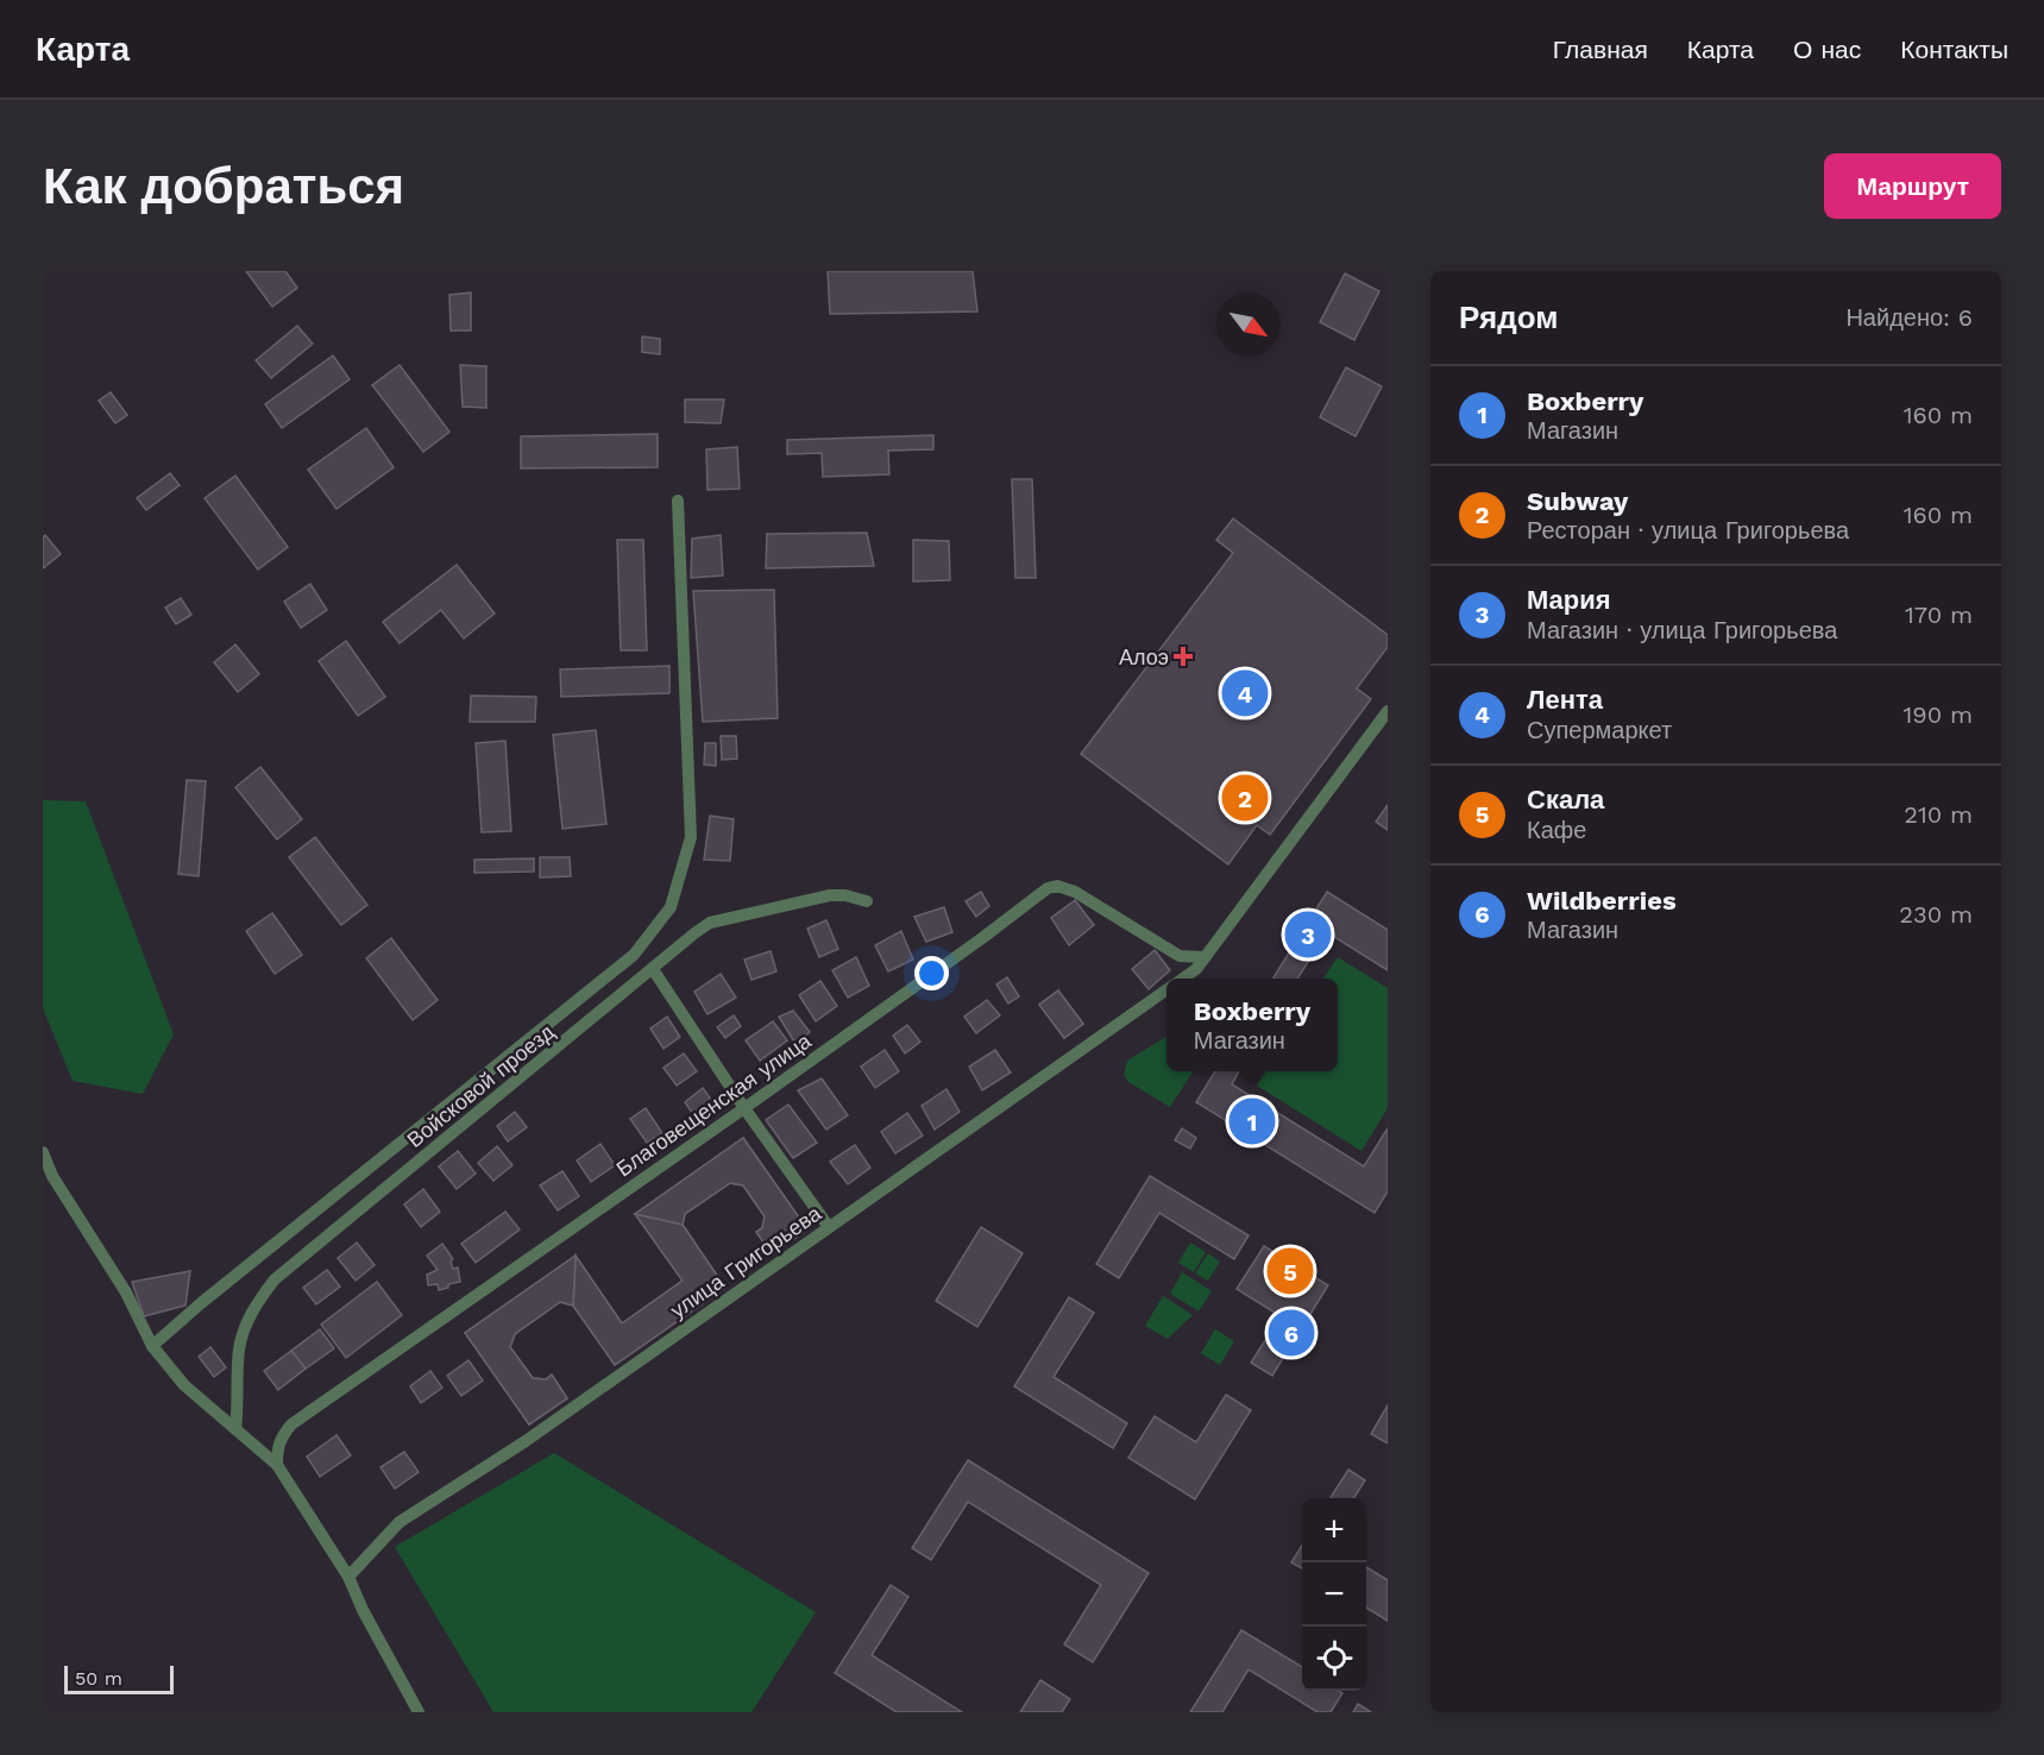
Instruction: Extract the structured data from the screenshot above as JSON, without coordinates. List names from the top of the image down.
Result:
{
  "streets": {
    "street": ["Войсковой проезд", "Благовещенская улица", "улица Григорьева"]
  },
  "crossings": [
    ["Благовещенская улица", "улица Григорьева"]
  ],
  "places": {
    "health": ["Алоэ"]
  },
  "scale_bar": "50 m",
  "north": "bottom right",
  "page": {
    "header": "Карта",
    "nav": [
      "Главная",
      "Карта",
      "О нас",
      "Контакты"
    ],
    "buttons": "Маршрут",
    "title": "Как добраться",
    "heading": ["Рядом", "Найдено: 6"],
    "list": [
      {
        "mark": "1",
        "name": "Boxberry",
        "note": "Магазин",
        "value": "160 m"
      },
      {
        "mark": "2",
        "name": "Subway",
        "note": "Ресторан · улица Григорьева",
        "value": "160 m"
      },
      {
        "mark": "3",
        "name": "Мария",
        "note": "Магазин · улица Григорьева",
        "value": "170 m"
      },
      {
        "mark": "4",
        "name": "Лента",
        "note": "Супермаркет",
        "value": "190 m"
      },
      {
        "mark": "5",
        "name": "Скала",
        "note": "Кафе",
        "value": "210 m"
      },
      {
        "mark": "6",
        "name": "Wildberries",
        "note": "Магазин",
        "value": "230 m"
      }
    ],
    "pins": [
      "4",
      "2",
      "3",
      "1",
      "5",
      "6"
    ],
    "popup": ["Boxberry", "Магазин"],
    "map_buttons": ["+", "−"],
    "scale": "50 m"
  }
}
